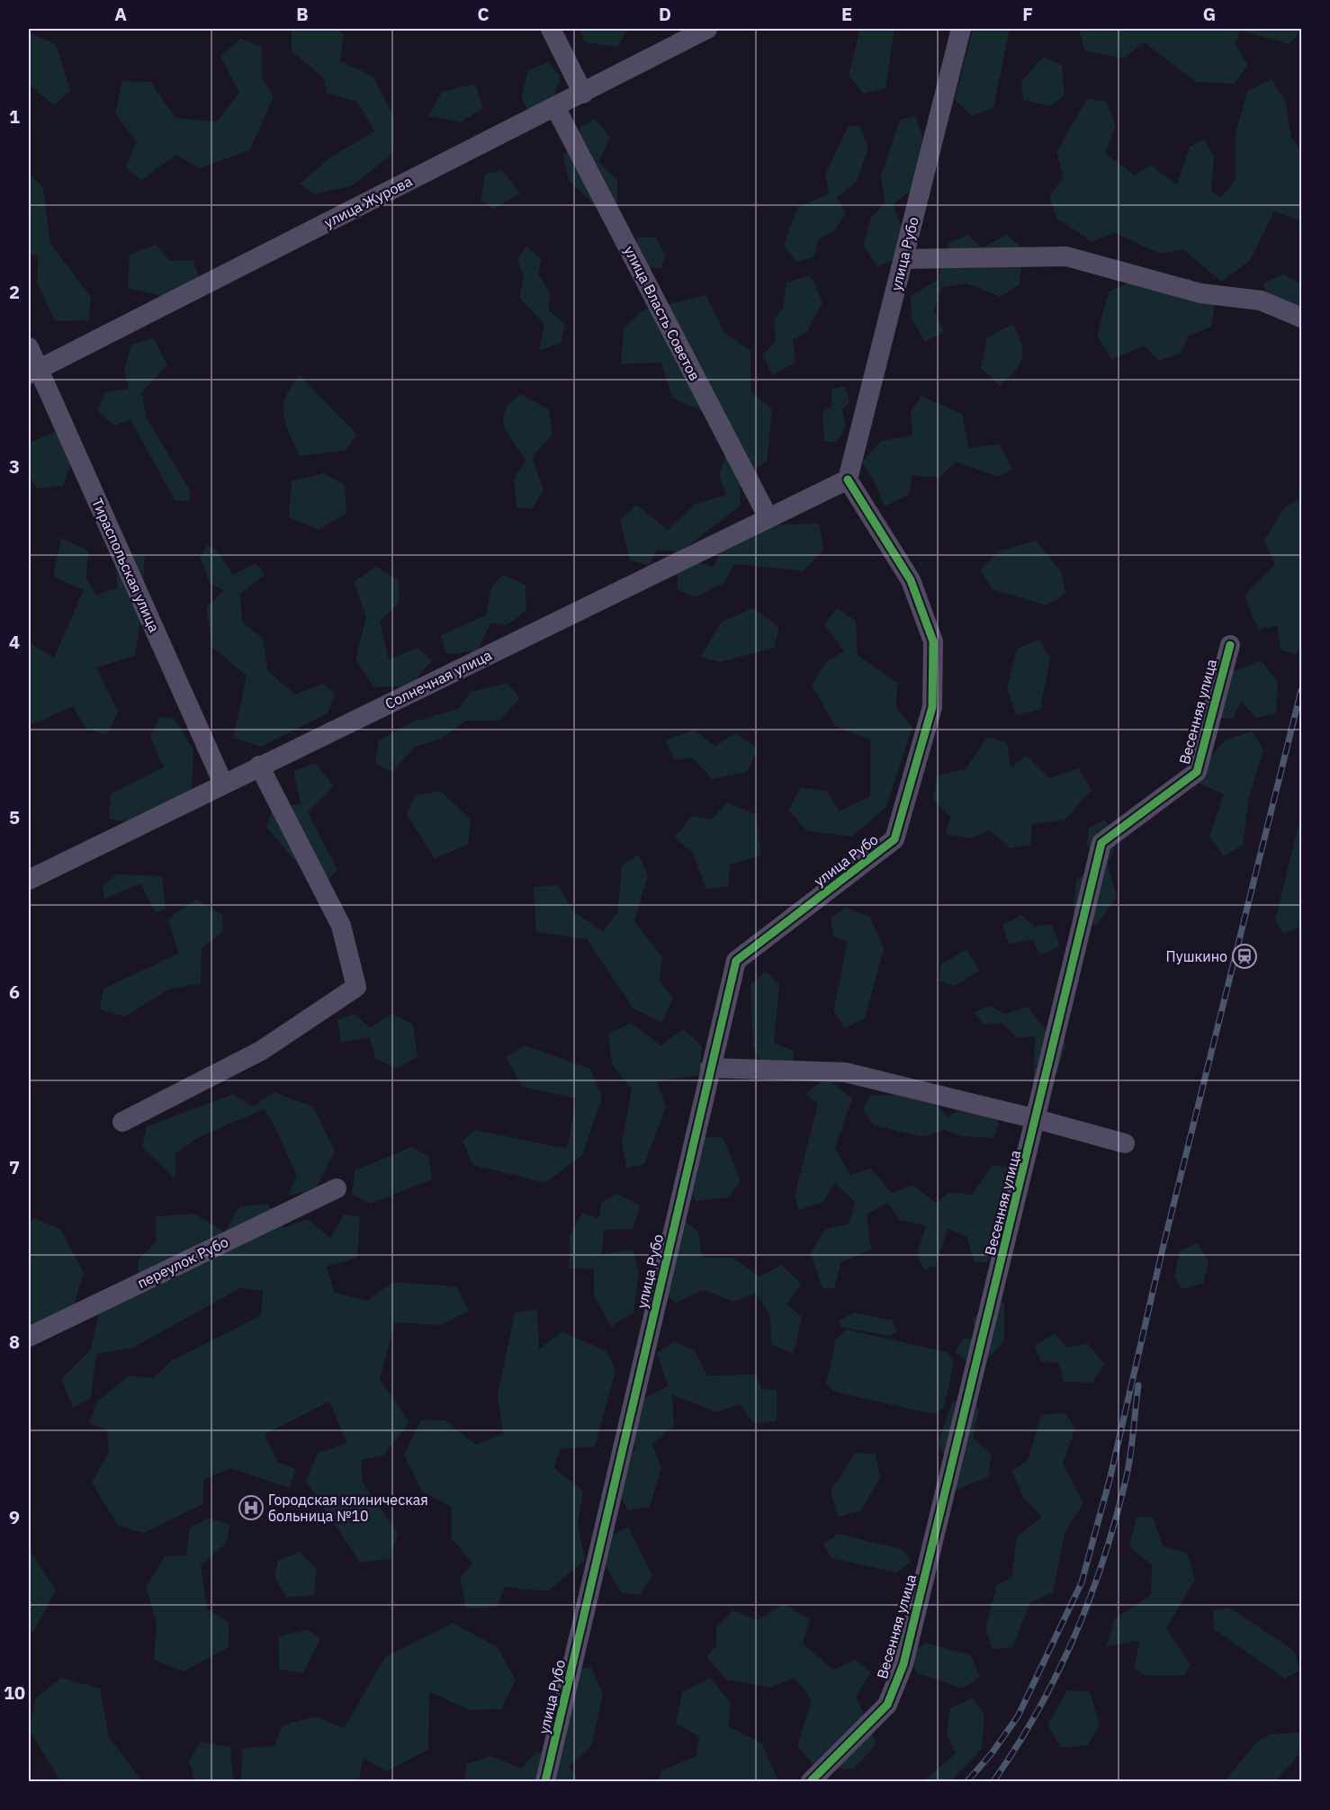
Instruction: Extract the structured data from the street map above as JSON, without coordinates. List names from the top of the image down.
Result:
{
  "streets": {
    "street": [
      "улица Журова",
      "улица Рубо",
      "улица Власть Советов",
      "Тираспольская улица",
      "Солнечная улица",
      "Весенняя улица",
      "переулок Рубо"
    ]
  },
  "crossings": [
    ["улица Журова", "улица Власть Советов"],
    ["улица Журова", "Тираспольская улица"],
    ["улица Рубо", "Солнечная улица"],
    ["улица Власть Советов", "Солнечная улица"],
    ["Тираспольская улица", "Солнечная улица"]
  ],
  "places": {
    "station": ["Пушкино"],
    "hospital": ["Городская клиническая больница №10"]
  },
  "grid": {
    "columns": [
      "A",
      "B",
      "C",
      "D",
      "E",
      "F",
      "G"
    ],
    "rows": [
      "1",
      "2",
      "3",
      "4",
      "5",
      "6",
      "7",
      "8",
      "9",
      "10"
    ]
  }
}
